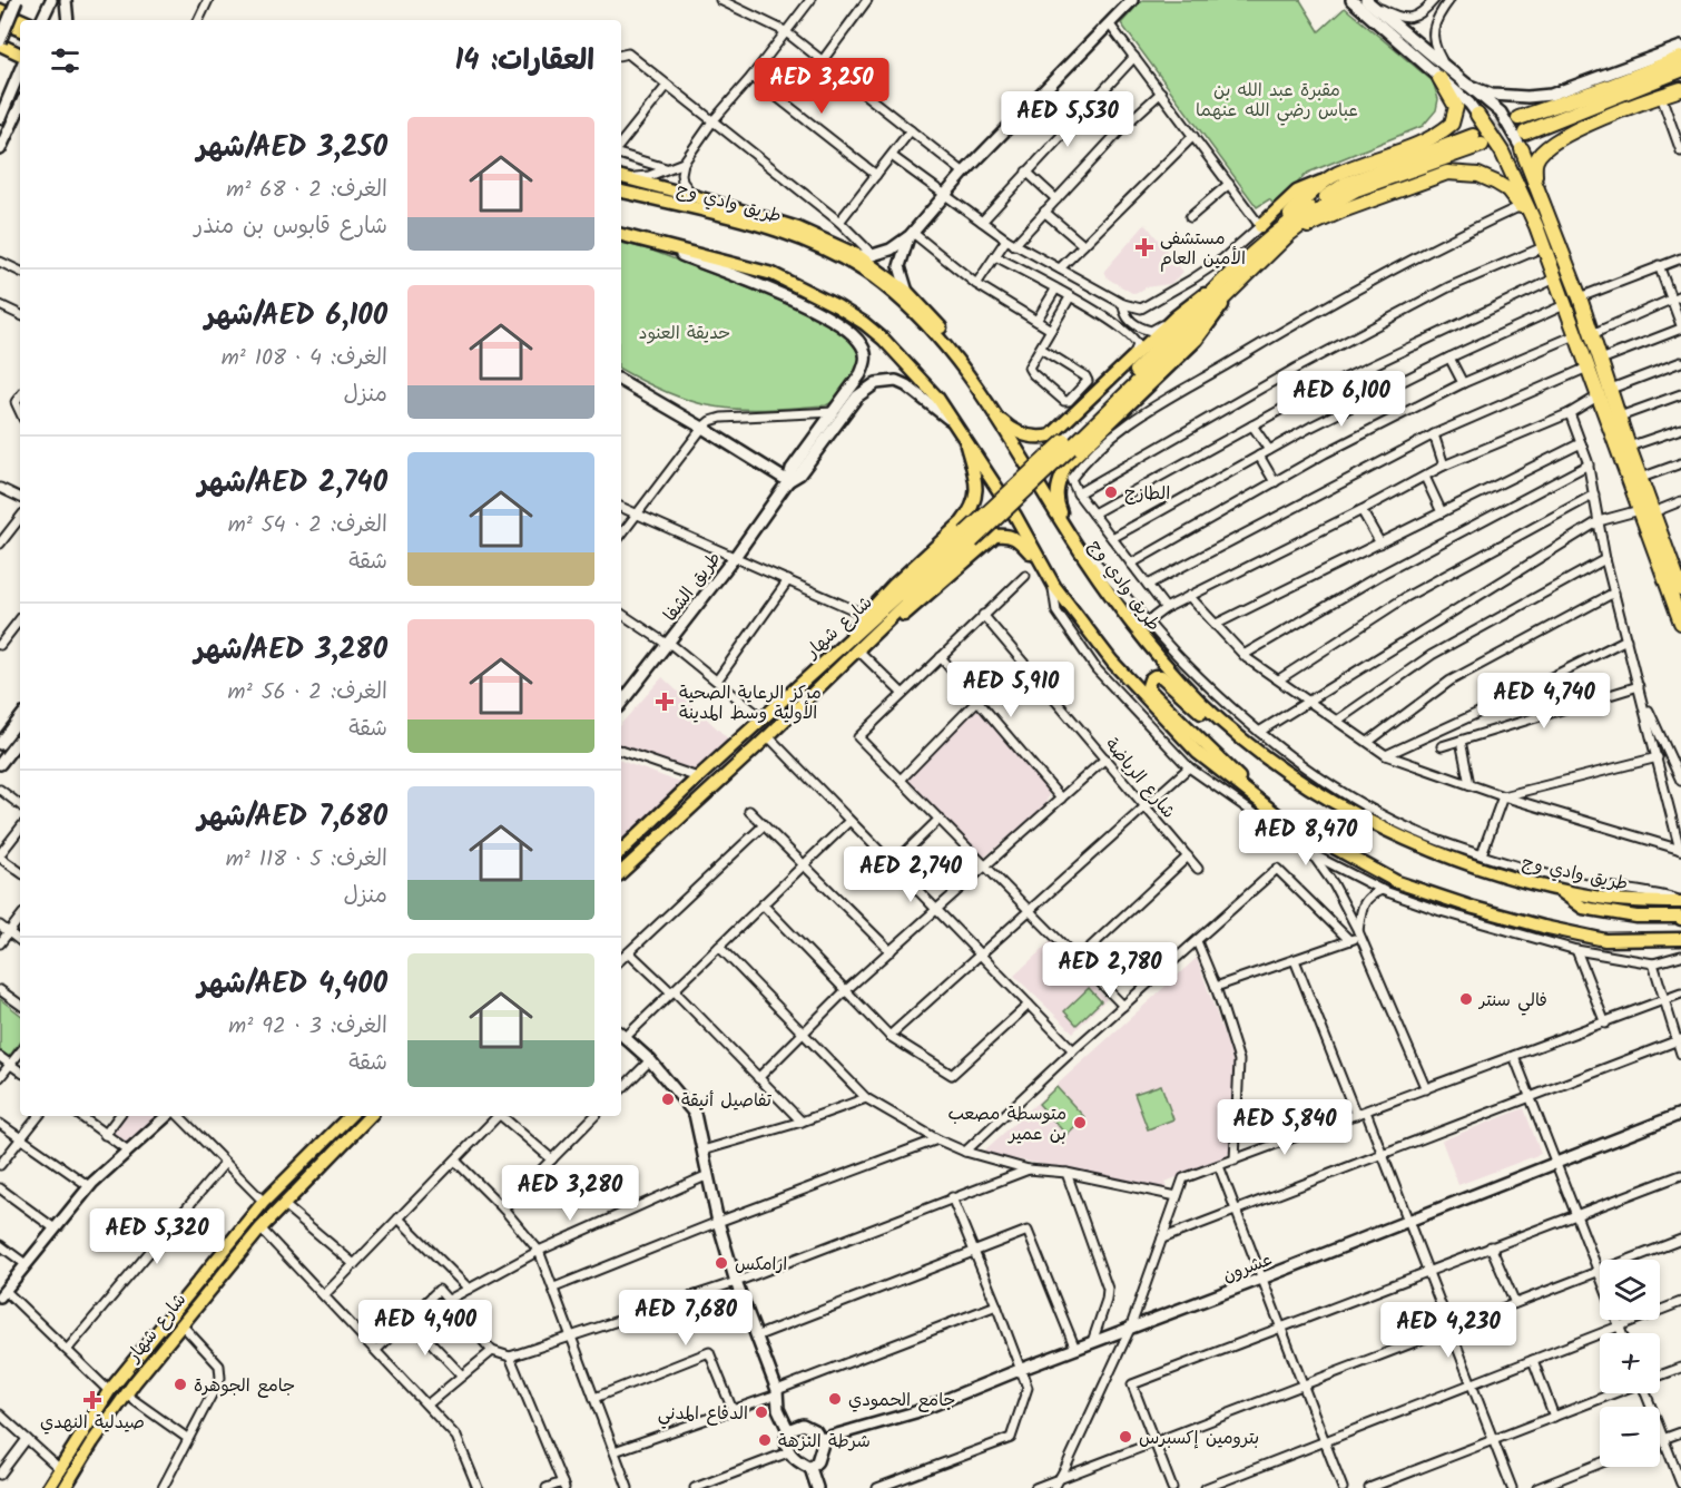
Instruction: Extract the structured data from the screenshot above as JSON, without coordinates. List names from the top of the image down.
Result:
{
  "streets": {
    "main road": ["طريق وادي وج", "شارع شهار"],
    "street": ["طريق الشفا", "شارع الرياضة", "عشرون"]
  },
  "parks": ["مقبرة عبد الله بن عباس رضي الله عنهما", "حديقة العنود"],
  "places": {
    "health": ["مستشفى الأمين العام", "مركز الرعاية الصحية الأولية وسط المدينة", "صيدلية النهدي"],
    "other": [
      "الطازج",
      "فالي سنتر",
      "تفاصيل أنيقة",
      "متوسطة مصعب بن عمير",
      "ارامكس",
      "جامع الجوهرة",
      "جامع الحمودي",
      "الدفاع المدني",
      "بترومين إكسبرس",
      "شرطة النزهة"
    ]
  },
  "page": {
    "heading": "العقارات: 14",
    "price": [
      "AED 3,250",
      "AED 5,530",
      "AED 6,100",
      "AED 5,910",
      "AED 4,740",
      "AED 8,470",
      "AED 2,740",
      "AED 2,780",
      "AED 5,840",
      "AED 3,280",
      "AED 5,320",
      "AED 7,680",
      "AED 4,400",
      "AED 4,230"
    ],
    "list": [
      {
        "name": "AED 3,250/شهر",
        "note": "الغرف: 2 · 68 m² · شارع قابوس بن منذر"
      },
      {
        "name": "AED 6,100/شهر",
        "note": "الغرف: 4 · 108 m² · منزل"
      },
      {
        "name": "AED 2,740/شهر",
        "note": "الغرف: 2 · 54 m² · شقة"
      },
      {
        "name": "AED 3,280/شهر",
        "note": "الغرف: 2 · 56 m² · شقة"
      },
      {
        "name": "AED 7,680/شهر",
        "note": "الغرف: 5 · 118 m² · منزل"
      },
      {
        "name": "AED 4,400/شهر",
        "note": "الغرف: 3 · 92 m² · شقة"
      }
    ],
    "map_buttons": ["+", "−"]
  }
}
